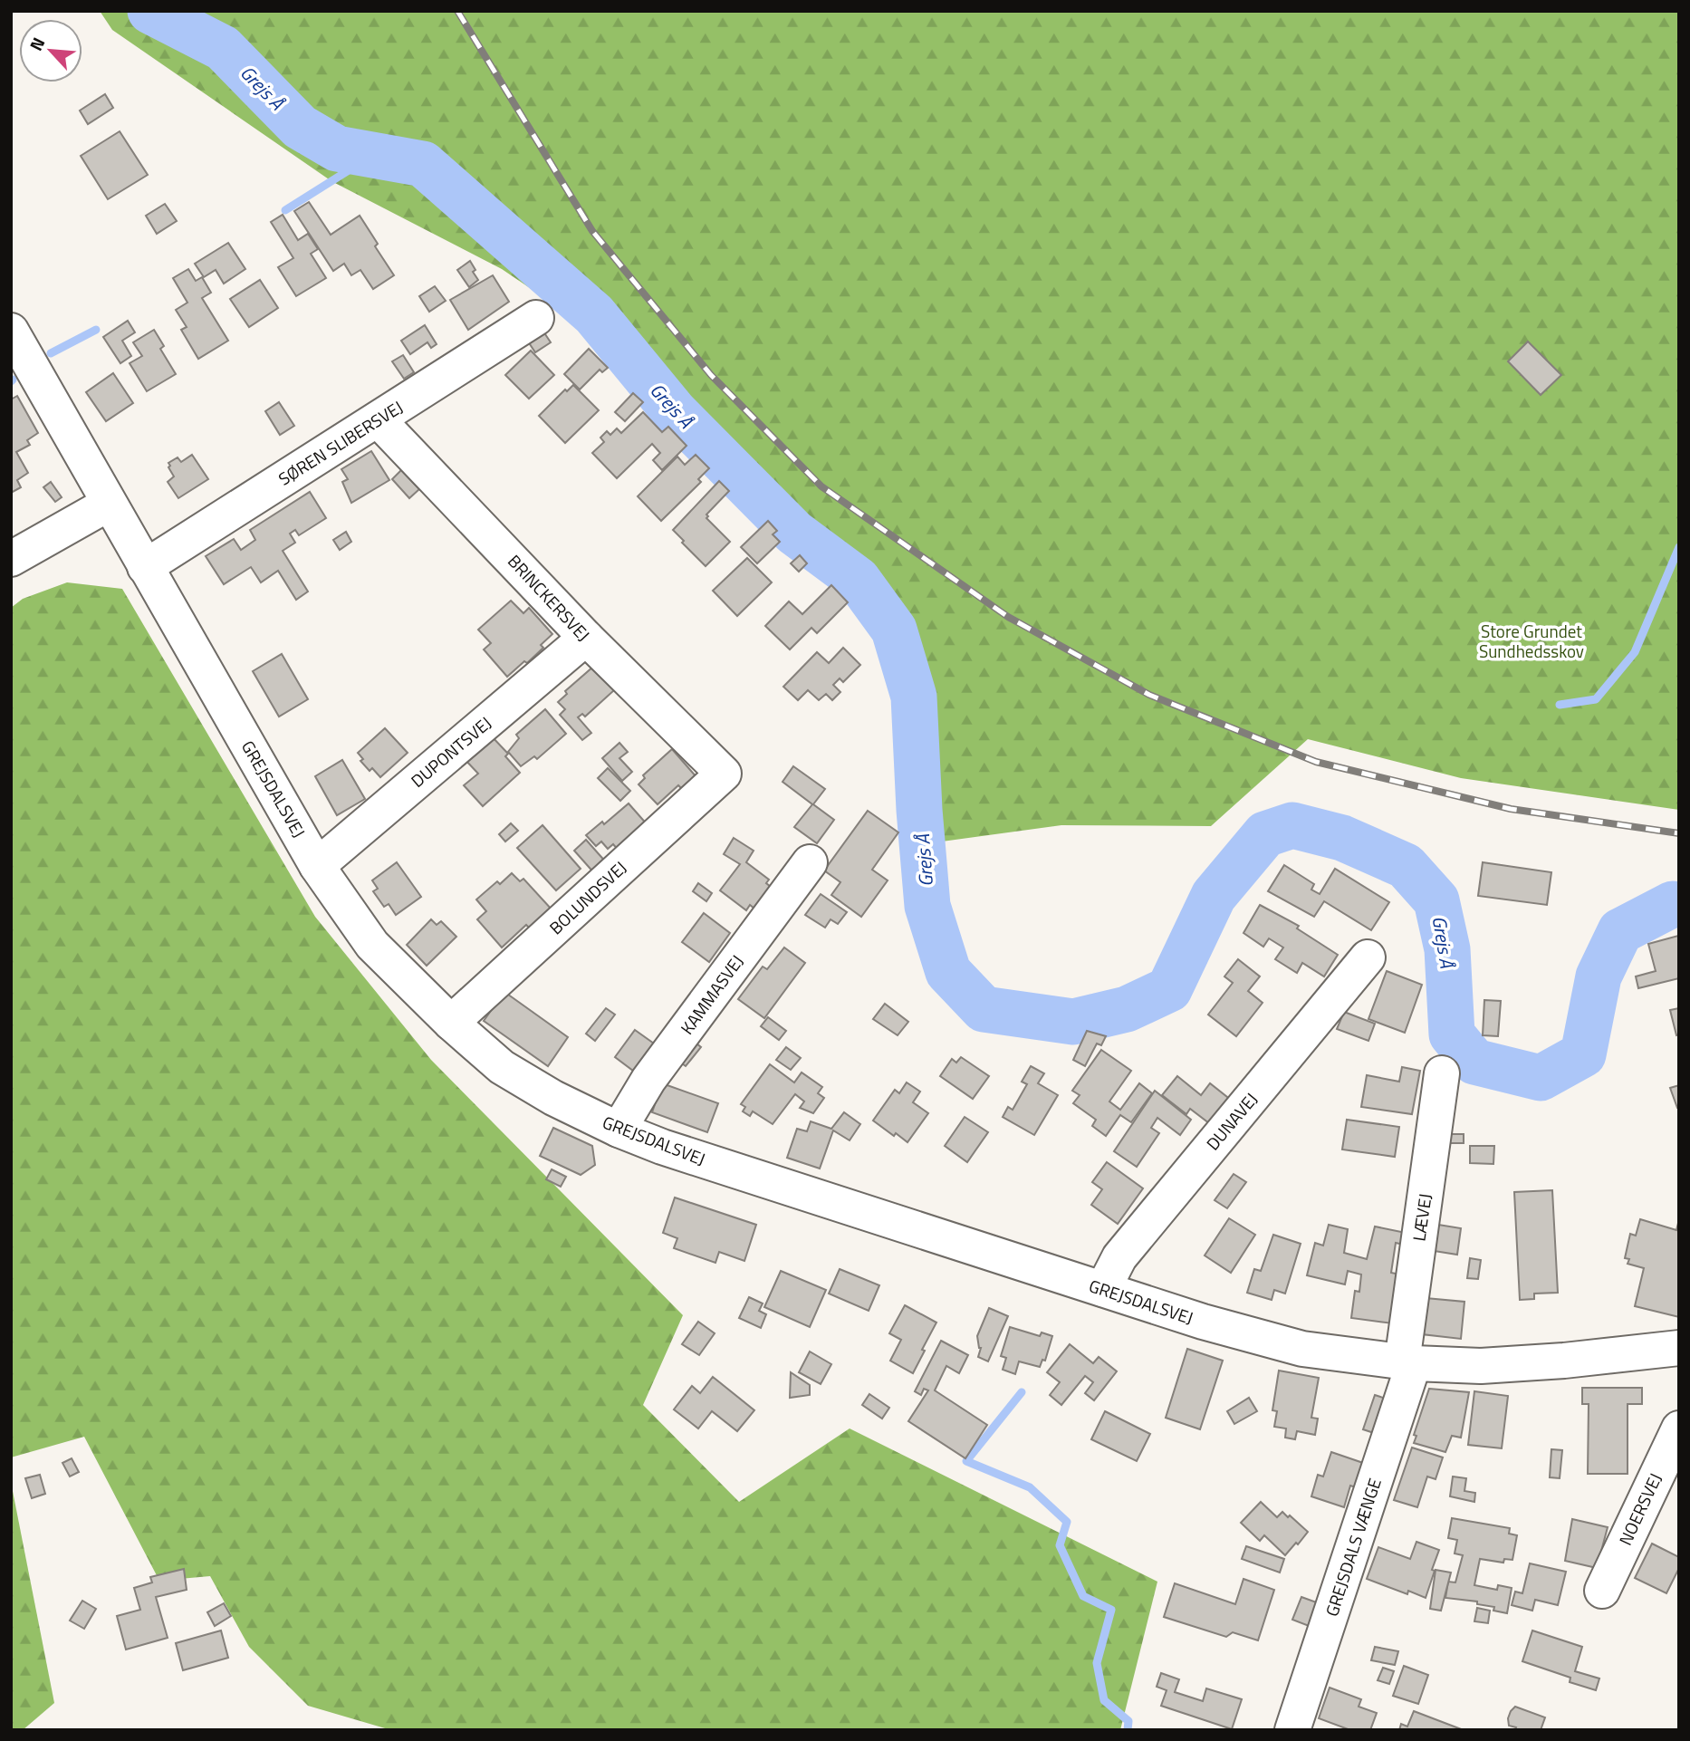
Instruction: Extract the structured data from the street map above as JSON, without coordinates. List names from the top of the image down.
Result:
{
  "streets": {
    "street": [
      "SØREN SLIBERSVEJ",
      "BRINCKERSVEJ",
      "DUPONTSVEJ",
      "GREJSDALSVEJ",
      "BOLUNDSVEJ",
      "KAMMASVEJ",
      "DUNAVEJ",
      "LÆVEJ",
      "NOERSVEJ",
      "GREJSDALS VÆNGE"
    ]
  },
  "crossings": [
    ["SØREN SLIBERSVEJ", "BRINCKERSVEJ"],
    ["SØREN SLIBERSVEJ", "GREJSDALSVEJ"],
    ["BRINCKERSVEJ", "DUPONTSVEJ"],
    ["BRINCKERSVEJ", "BOLUNDSVEJ"],
    ["DUPONTSVEJ", "GREJSDALSVEJ"],
    ["GREJSDALSVEJ", "BOLUNDSVEJ"],
    ["GREJSDALSVEJ", "KAMMASVEJ"],
    ["GREJSDALSVEJ", "DUNAVEJ"],
    ["GREJSDALSVEJ", "LÆVEJ"],
    ["GREJSDALSVEJ", "GREJSDALS VÆNGE"],
    ["LÆVEJ", "GREJSDALS VÆNGE"]
  ],
  "water": ["Grejs Å"],
  "parks": ["Store Grundet Sundhedsskov"],
  "north": "top left"
}
